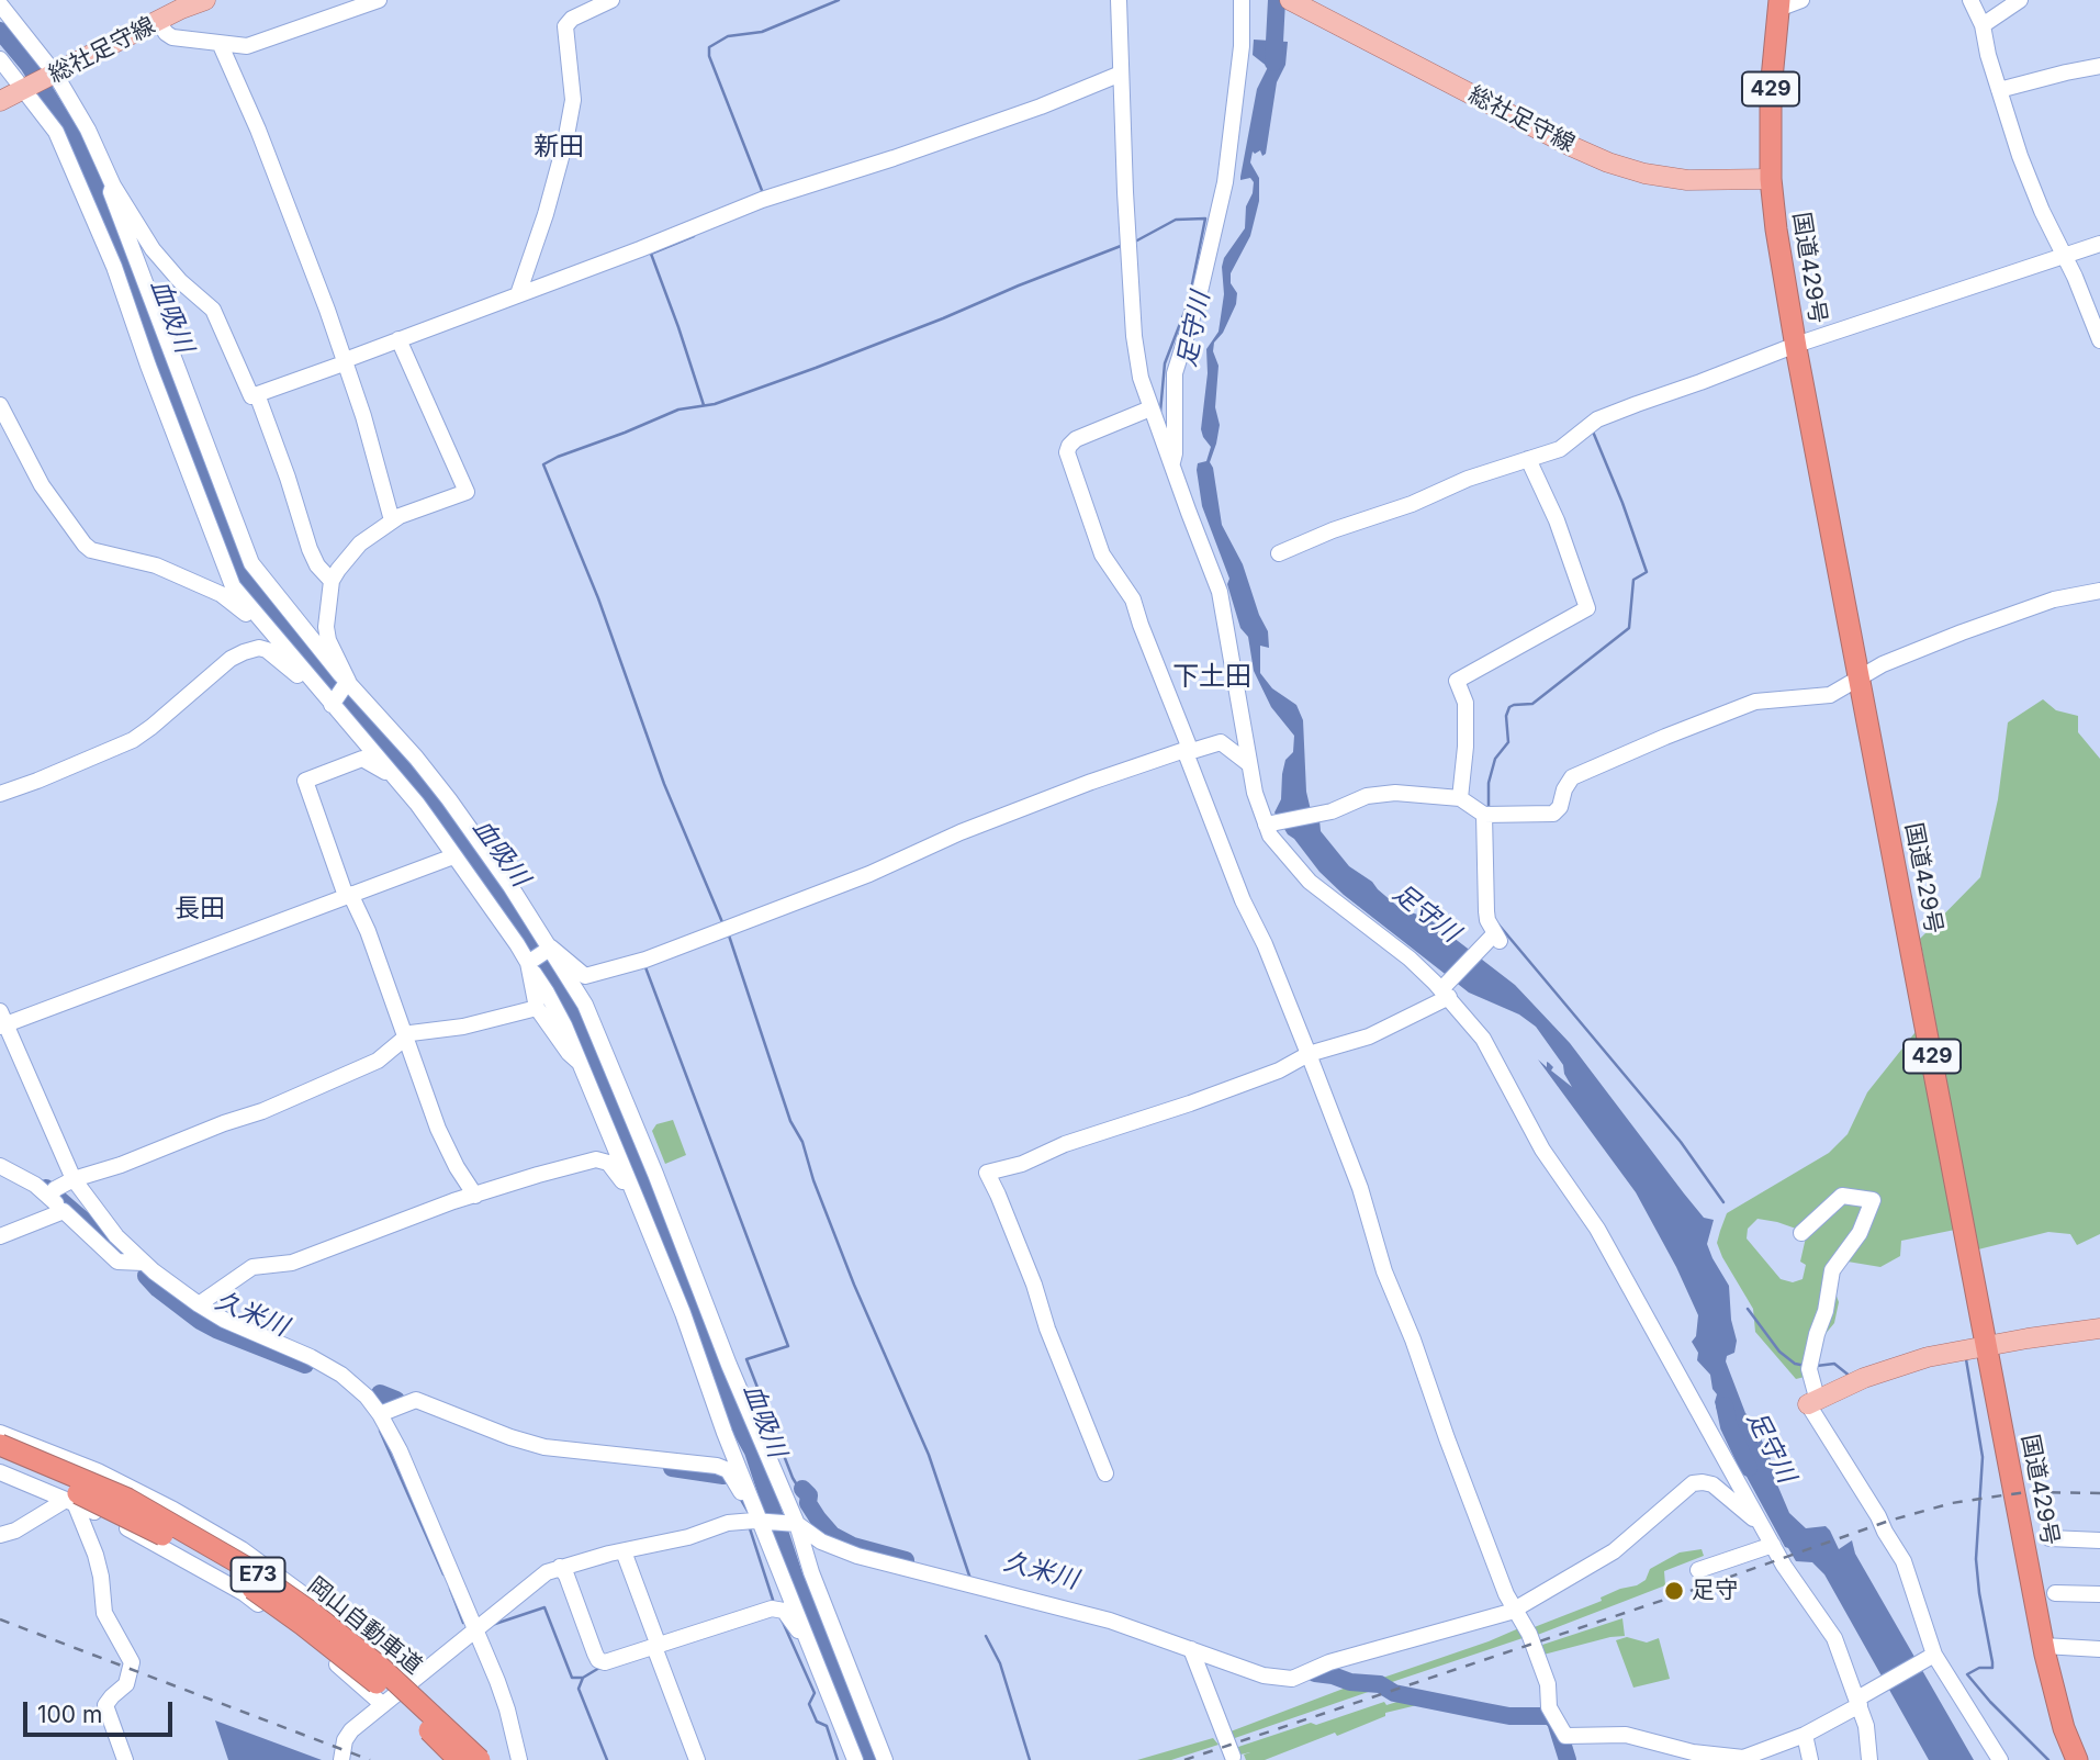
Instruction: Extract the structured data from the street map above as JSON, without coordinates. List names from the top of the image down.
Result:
{
  "streets": {
    "highway": [
      "429",
      "国道429号",
      "E73",
      "岡山自動車道"
    ],
    "main road": ["総社足守線"]
  },
  "crossings": [
    ["総社足守線", "国道429号"]
  ],
  "districts": ["新田", "下土田", "長田"],
  "water": ["血吸川", "足守川", "久米川"],
  "places": ["足守"],
  "scale_bar": "100 m"
}
